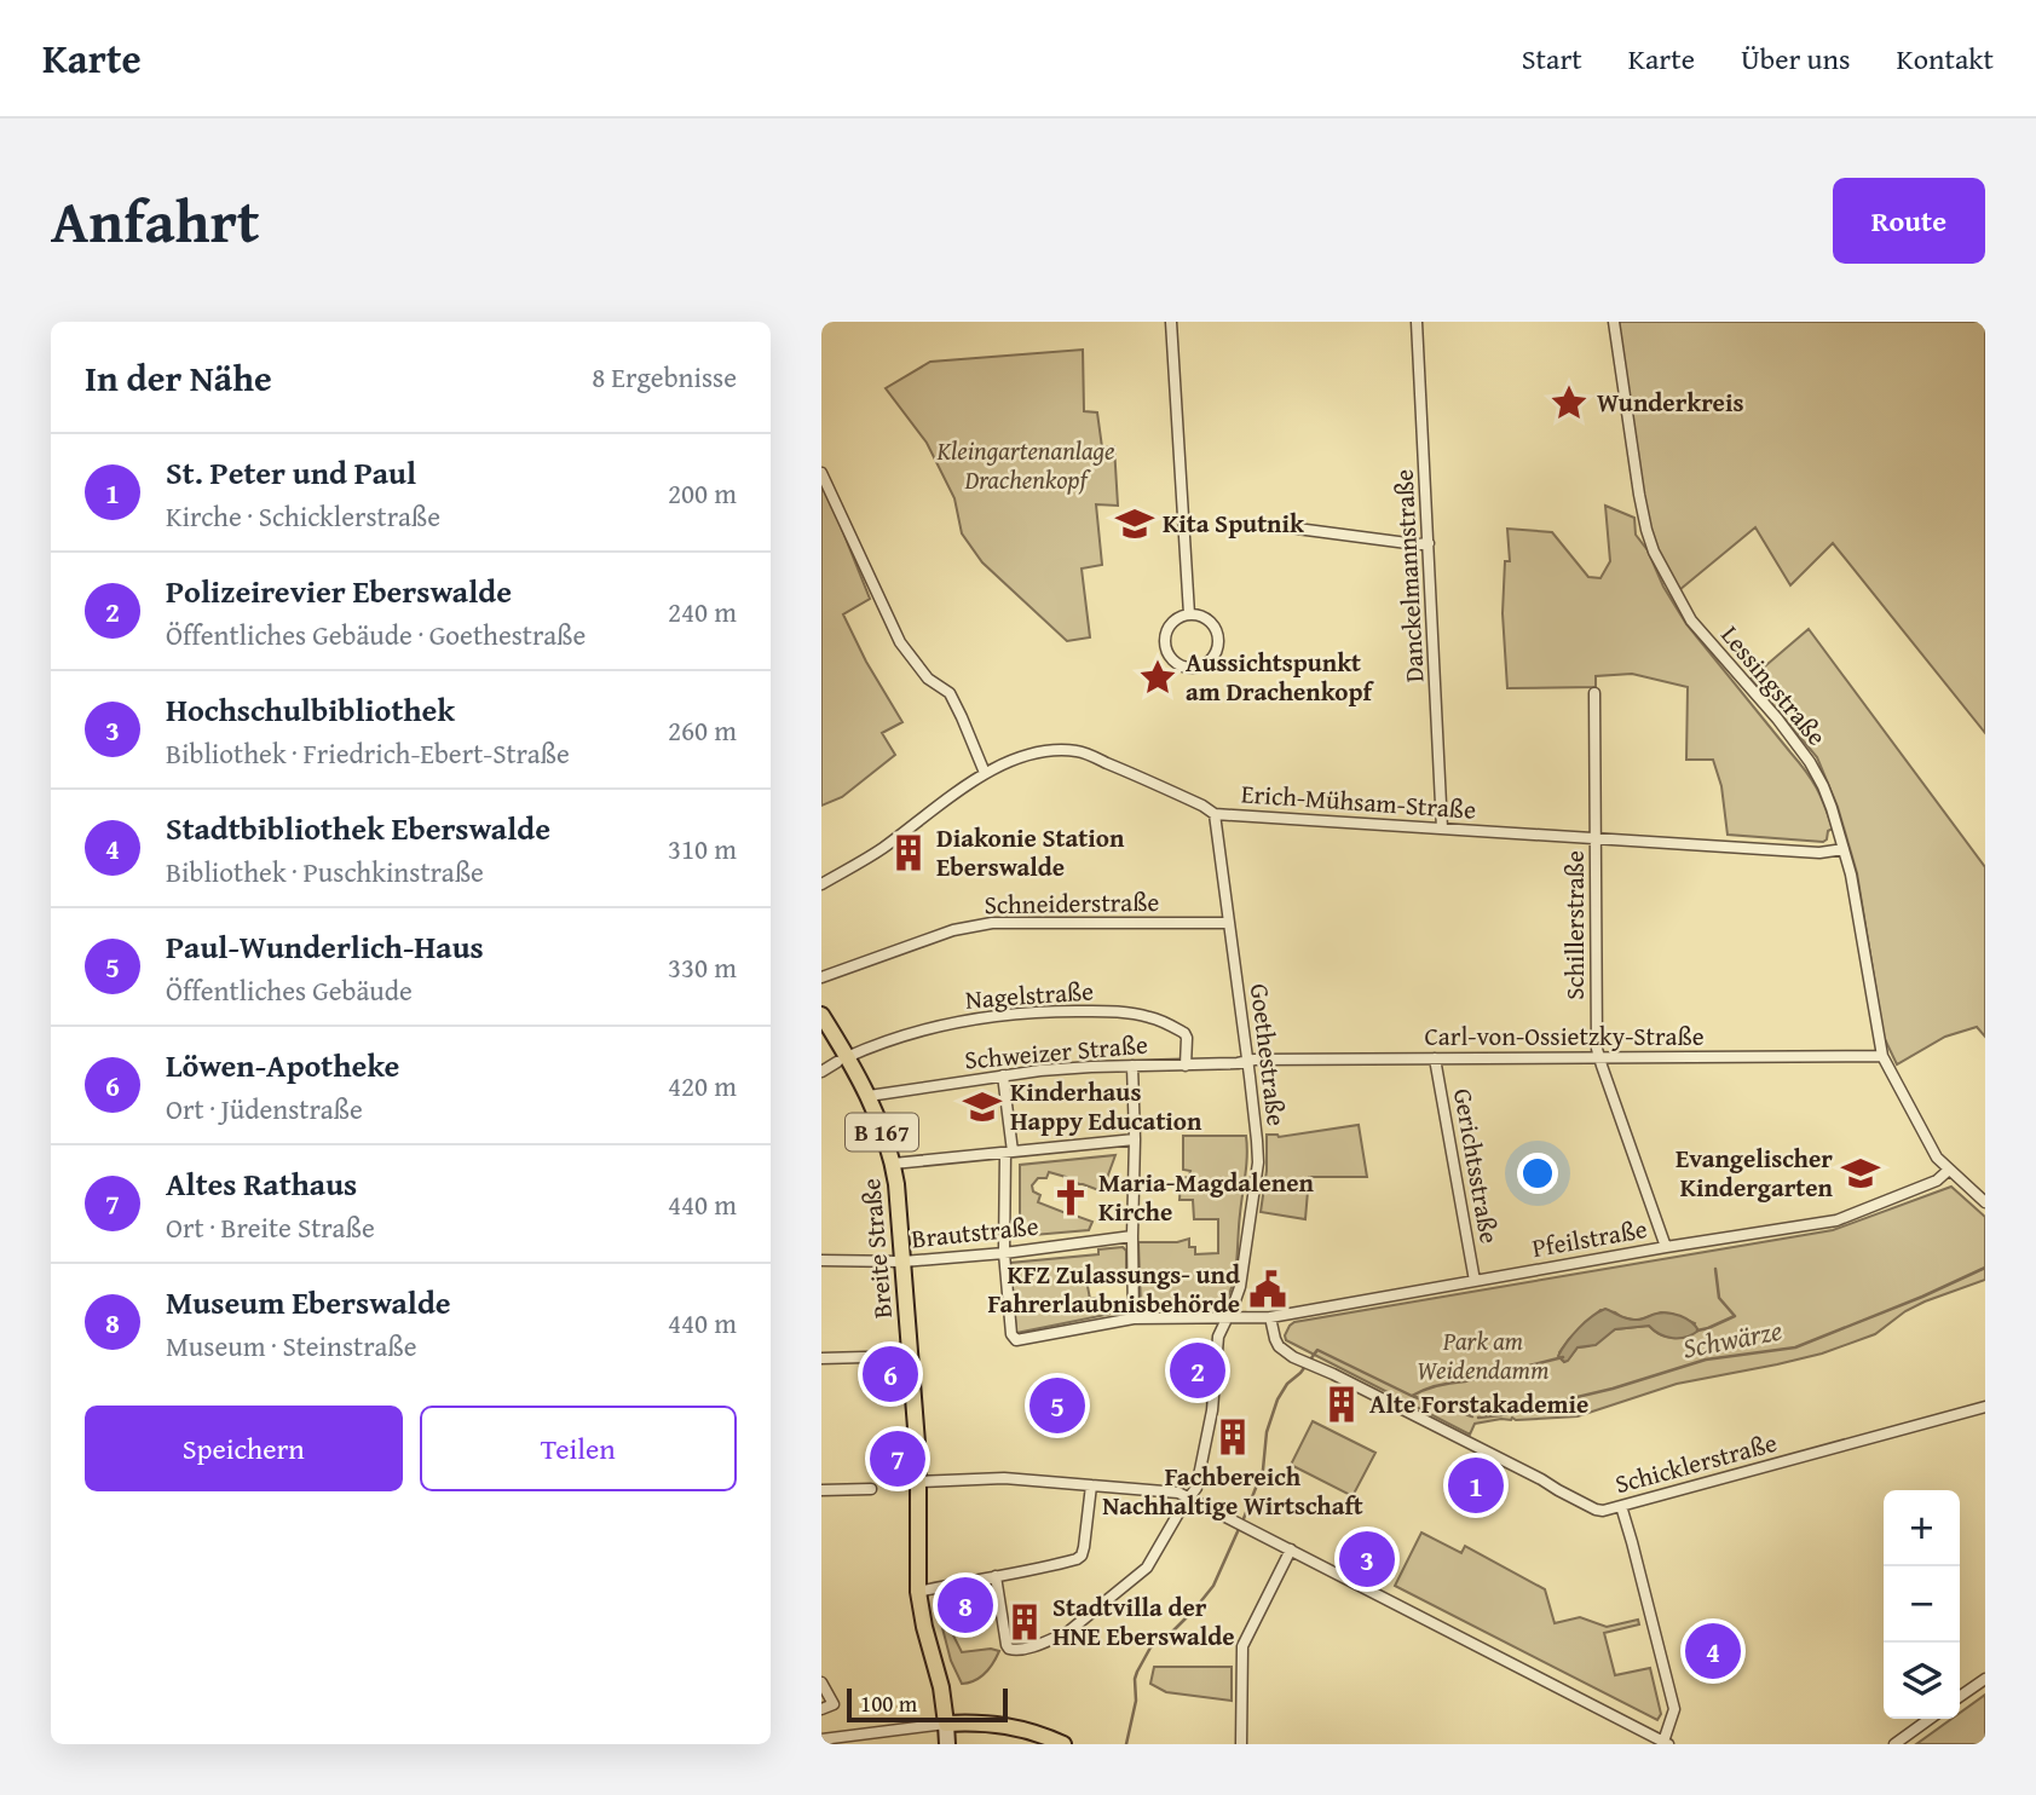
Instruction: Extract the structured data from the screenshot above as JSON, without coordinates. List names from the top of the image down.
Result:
{
  "streets": {
    "main road": ["B 167", "Breite Straße"],
    "street": [
      "Danckelmannstraße",
      "Lessingstraße",
      "Erich-Mühsam-Straße",
      "Schneiderstraße",
      "Schillerstraße",
      "Nagelstraße",
      "Carl-von-Ossietzky-Straße",
      "Schweizer Straße",
      "Goethestraße",
      "Gerichtsstraße",
      "Brautstraße",
      "Pfeilstraße",
      "Schicklerstraße"
    ]
  },
  "crossings": [
    ["Danckelmannstraße", "Erich-Mühsam-Straße"],
    ["Lessingstraße", "Erich-Mühsam-Straße"],
    ["Lessingstraße", "Carl-von-Ossietzky-Straße"],
    ["Lessingstraße", "Pfeilstraße"],
    ["Erich-Mühsam-Straße", "Schillerstraße"],
    ["Erich-Mühsam-Straße", "Goethestraße"],
    ["Schneiderstraße", "Goethestraße"],
    ["Schillerstraße", "Carl-von-Ossietzky-Straße"],
    ["Schillerstraße", "Pfeilstraße"],
    ["Nagelstraße", "Schweizer Straße"],
    ["Nagelstraße", "Breite Straße"],
    ["Carl-von-Ossietzky-Straße", "Schweizer Straße"],
    ["Carl-von-Ossietzky-Straße", "Goethestraße"],
    ["Carl-von-Ossietzky-Straße", "Gerichtsstraße"],
    ["Schweizer Straße", "Goethestraße"],
    ["Schweizer Straße", "Breite Straße"],
    ["Goethestraße", "Pfeilstraße"],
    ["Gerichtsstraße", "Pfeilstraße"],
    ["Brautstraße", "Pfeilstraße"],
    ["Brautstraße", "Breite Straße"],
    ["Pfeilstraße", "Schicklerstraße"]
  ],
  "water": ["Schwärze"],
  "parks": ["Kleingartenanlage Drachenkopf", "Park am Weidendamm"],
  "places": {
    "place": ["Wunderkreis", "Aussichtspunkt am Drachenkopf"],
    "school or university": ["Kita Sputnik", "Kinderhaus Happy Education", "Evangelischer Kindergarten"],
    "building": [
      "Diakonie Station Eberswalde",
      "Alte Forstakademie",
      "Fachbereich Nachhaltige Wirtschaft",
      "Stadtvilla der HNE Eberswalde"
    ],
    "church": ["Maria-Magdalenen Kirche"],
    "public building": ["KFZ Zulassungs- und Fahrerlaubnisbehörde"]
  },
  "scale_bar": "100 m",
  "page": {
    "header": "Karte",
    "nav": [
      "Start",
      "Karte",
      "Über uns",
      "Kontakt"
    ],
    "title": "Anfahrt",
    "buttons": [
      "Route",
      ["Speichern", "Teilen"]
    ],
    "heading": ["In der Nähe", "8 Ergebnisse"],
    "list": [
      {
        "mark": "1",
        "name": "St. Peter und Paul",
        "note": "Kirche · Schicklerstraße",
        "value": "200 m"
      },
      {
        "mark": "2",
        "name": "Polizeirevier Eberswalde",
        "note": "Öffentliches Gebäude · Goethestraße",
        "value": "240 m"
      },
      {
        "mark": "3",
        "name": "Hochschulbibliothek",
        "note": "Bibliothek · Friedrich-Ebert-Straße",
        "value": "260 m"
      },
      {
        "mark": "4",
        "name": "Stadtbibliothek Eberswalde",
        "note": "Bibliothek · Puschkinstraße",
        "value": "310 m"
      },
      {
        "mark": "5",
        "name": "Paul-Wunderlich-Haus",
        "note": "Öffentliches Gebäude",
        "value": "330 m"
      },
      {
        "mark": "6",
        "name": "Löwen-Apotheke",
        "note": "Ort · Jüdenstraße",
        "value": "420 m"
      },
      {
        "mark": "7",
        "name": "Altes Rathaus",
        "note": "Ort · Breite Straße",
        "value": "440 m"
      },
      {
        "mark": "8",
        "name": "Museum Eberswalde",
        "note": "Museum · Steinstraße",
        "value": "440 m"
      }
    ],
    "pins": [
      "2",
      "6",
      "5",
      "7",
      "1",
      "3",
      "8",
      "4"
    ],
    "map_buttons": ["+", "−"],
    "scale": "100 m"
  }
}
